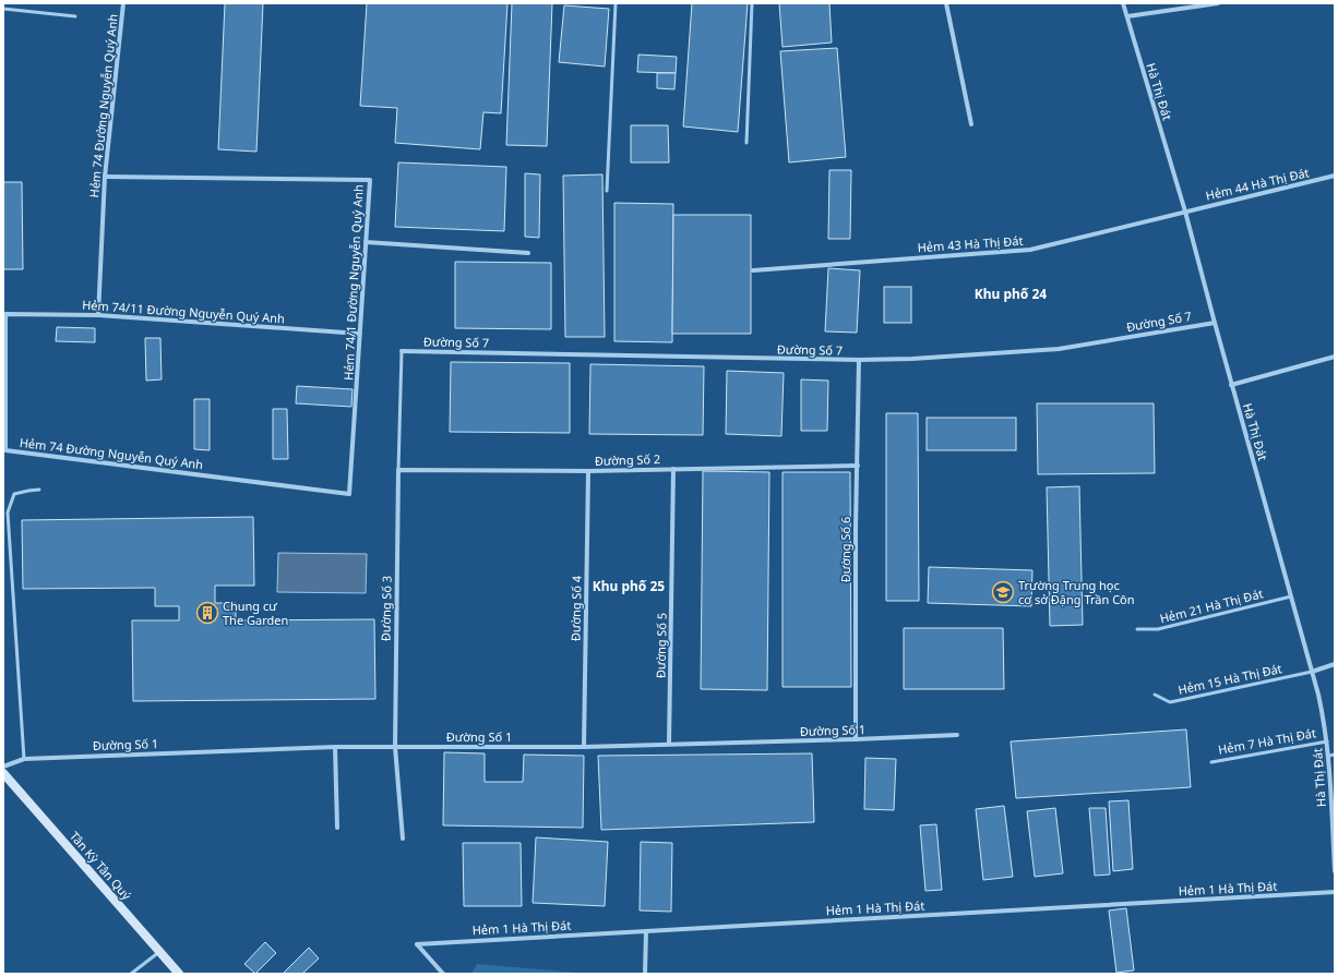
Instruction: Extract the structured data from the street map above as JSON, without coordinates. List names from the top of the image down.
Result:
{
  "streets": {
    "main road": ["Tân Kỳ Tân Quý"],
    "street": [
      "Hà Thị Đát",
      "Hẻm 74 Đường Nguyễn Quý Anh",
      "Hẻm 44 Hà Thị Đát",
      "Hẻm 43 Hà Thị Đát",
      "Hẻm 74/1 Đường Nguyễn Quý Anh",
      "Hẻm 74/11 Đường Nguyễn Quý Anh",
      "Đường Số 7",
      "Đường Số 2",
      "Đường Số 6",
      "Đường Số 3",
      "Đường Số 4",
      "Đường Số 5",
      "Đường Số 1",
      "Hẻm 1 Hà Thị Đát"
    ],
    "lane": ["Hẻm 21 Hà Thị Đát", "Hẻm 15 Hà Thị Đát", "Hẻm 7 Hà Thị Đát"]
  },
  "crossings": [
    ["Hà Thị Đát", "Hẻm 44 Hà Thị Đát"],
    ["Hà Thị Đát", "Hẻm 43 Hà Thị Đát"],
    ["Hà Thị Đát", "Đường Số 7"],
    ["Hà Thị Đát", "Hẻm 21 Hà Thị Đát"],
    ["Hà Thị Đát", "Hẻm 15 Hà Thị Đát"],
    ["Hà Thị Đát", "Hẻm 7 Hà Thị Đát"],
    ["Hẻm 74 Đường Nguyễn Quý Anh", "Hẻm 74/1 Đường Nguyễn Quý Anh"],
    ["Hẻm 74 Đường Nguyễn Quý Anh", "Hẻm 74/11 Đường Nguyễn Quý Anh"],
    ["Hẻm 44 Hà Thị Đát", "Hẻm 43 Hà Thị Đát"],
    ["Hẻm 74/1 Đường Nguyễn Quý Anh", "Hẻm 74/11 Đường Nguyễn Quý Anh"],
    ["Đường Số 7", "Đường Số 6"],
    ["Đường Số 2", "Đường Số 6"],
    ["Đường Số 2", "Đường Số 3"],
    ["Đường Số 2", "Đường Số 4"],
    ["Đường Số 2", "Đường Số 5"],
    ["Đường Số 6", "Đường Số 1"],
    ["Đường Số 3", "Đường Số 1"],
    ["Đường Số 4", "Đường Số 1"],
    ["Đường Số 5", "Đường Số 1"]
  ],
  "districts": ["Khu phố 24", "Khu phố 25"],
  "places": {
    "school or university": ["Trường Trung học cơ sở Đặng Trần Côn"],
    "building": ["Chung cư The Garden"]
  }
}
